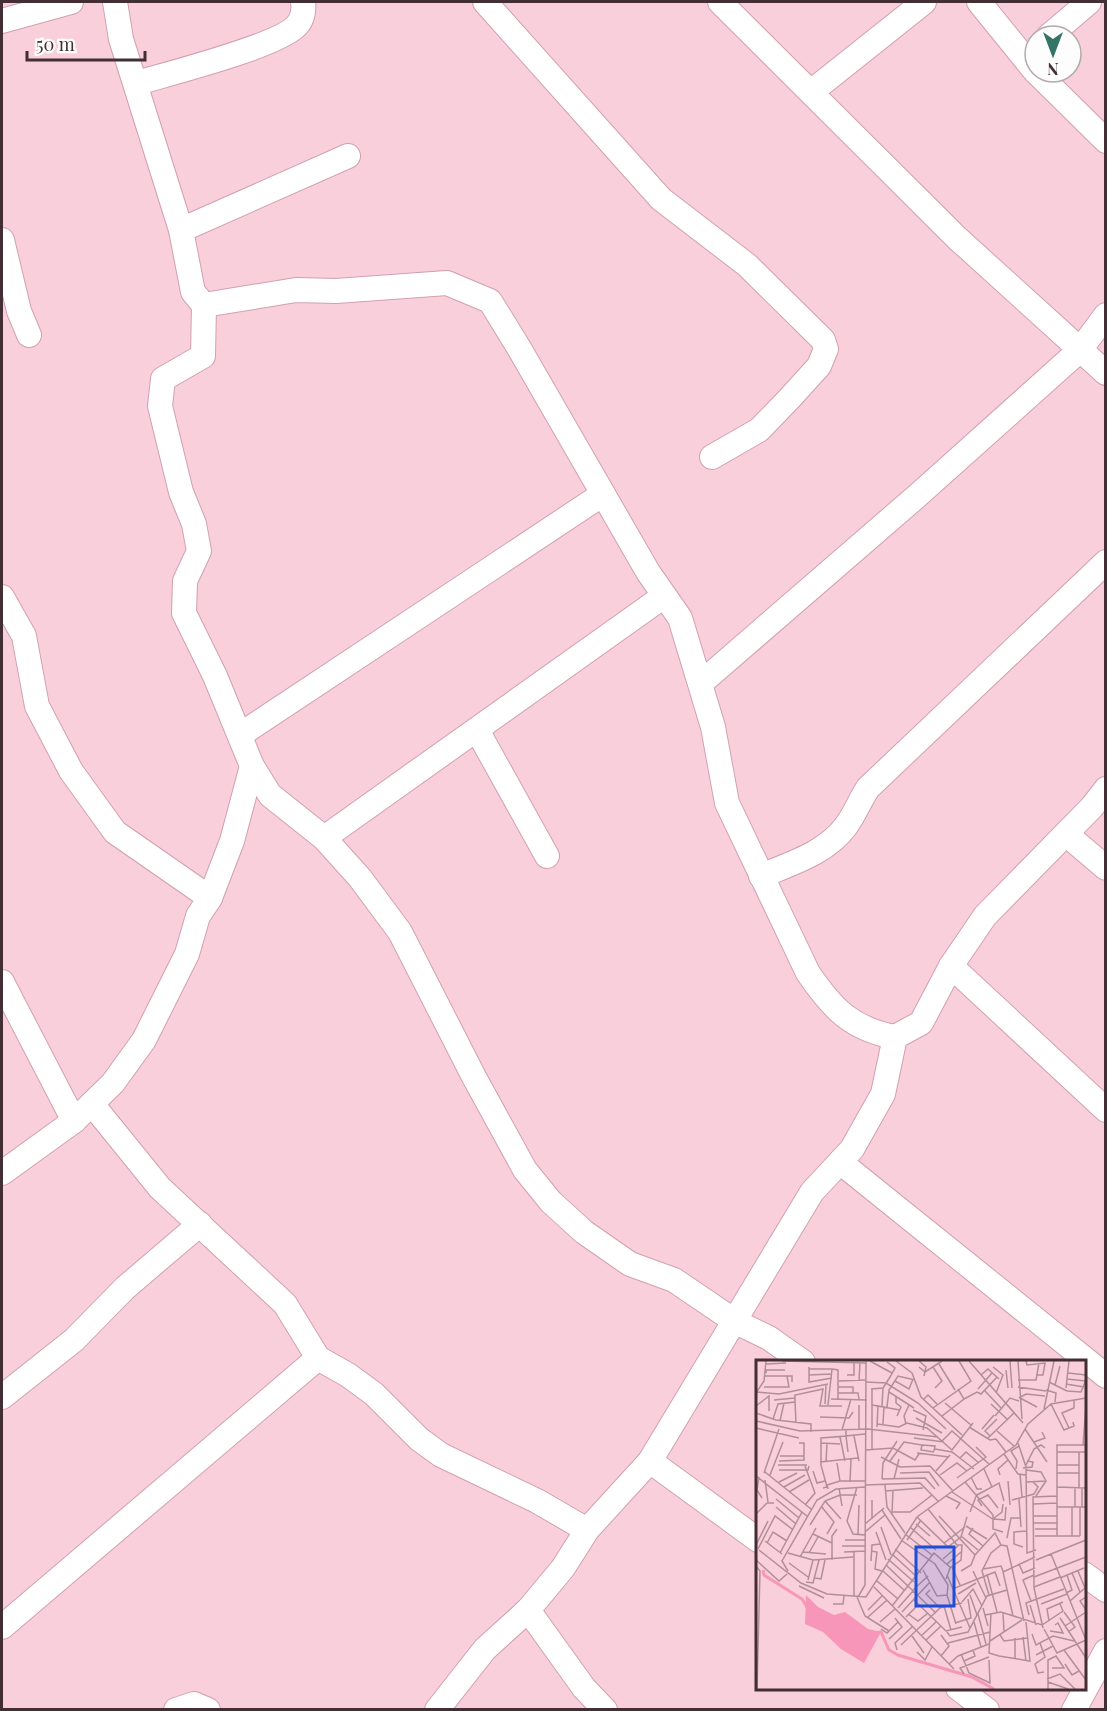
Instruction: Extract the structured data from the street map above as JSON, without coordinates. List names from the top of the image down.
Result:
{
  "scale_bar": "50 m",
  "north": "bottom"
}
